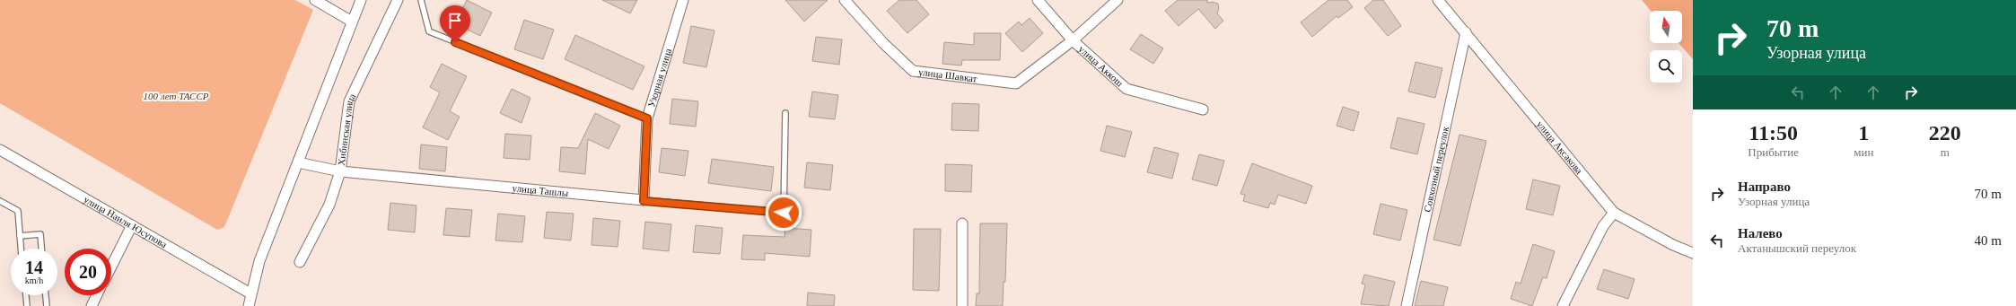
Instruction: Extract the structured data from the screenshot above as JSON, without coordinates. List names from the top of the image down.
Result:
{
  "streets": {
    "street": [
      "улица Аккош",
      "улица Шавкат",
      "Узорная улица",
      "Хибинская улица",
      "улица Аксакова",
      "Совхозный переулок",
      "улица Ташлы",
      "улица Наиля Юсупова"
    ]
  },
  "crossings": [
    ["улица Аккош", "улица Шавкат"],
    ["Узорная улица", "улица Ташлы"],
    ["Хибинская улица", "улица Ташлы"],
    ["улица Аксакова", "Совхозный переулок"]
  ],
  "parks": ["100 лет ТАССР"],
  "north": "top",
  "page": {
    "turn": ["70 m", "Узорная улица"],
    "eta": [
      "11:50",
      "Прибытие",
      "1",
      "мин",
      "220",
      "m"
    ],
    "list": [
      {
        "name": "Направо",
        "note": "Узорная улица",
        "value": "70 m"
      },
      {
        "name": "Налево",
        "note": "Актанышский переулок",
        "value": "40 m"
      }
    ],
    "speed": "14 km/h",
    "limit": "20"
  }
}
